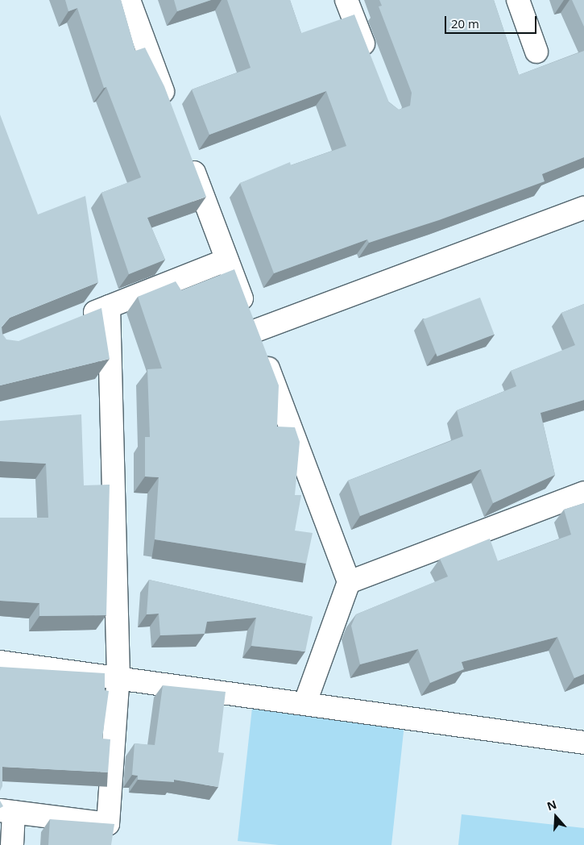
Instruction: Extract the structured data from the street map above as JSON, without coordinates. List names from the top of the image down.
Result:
{
  "scale_bar": "20 m",
  "north": "top"
}
